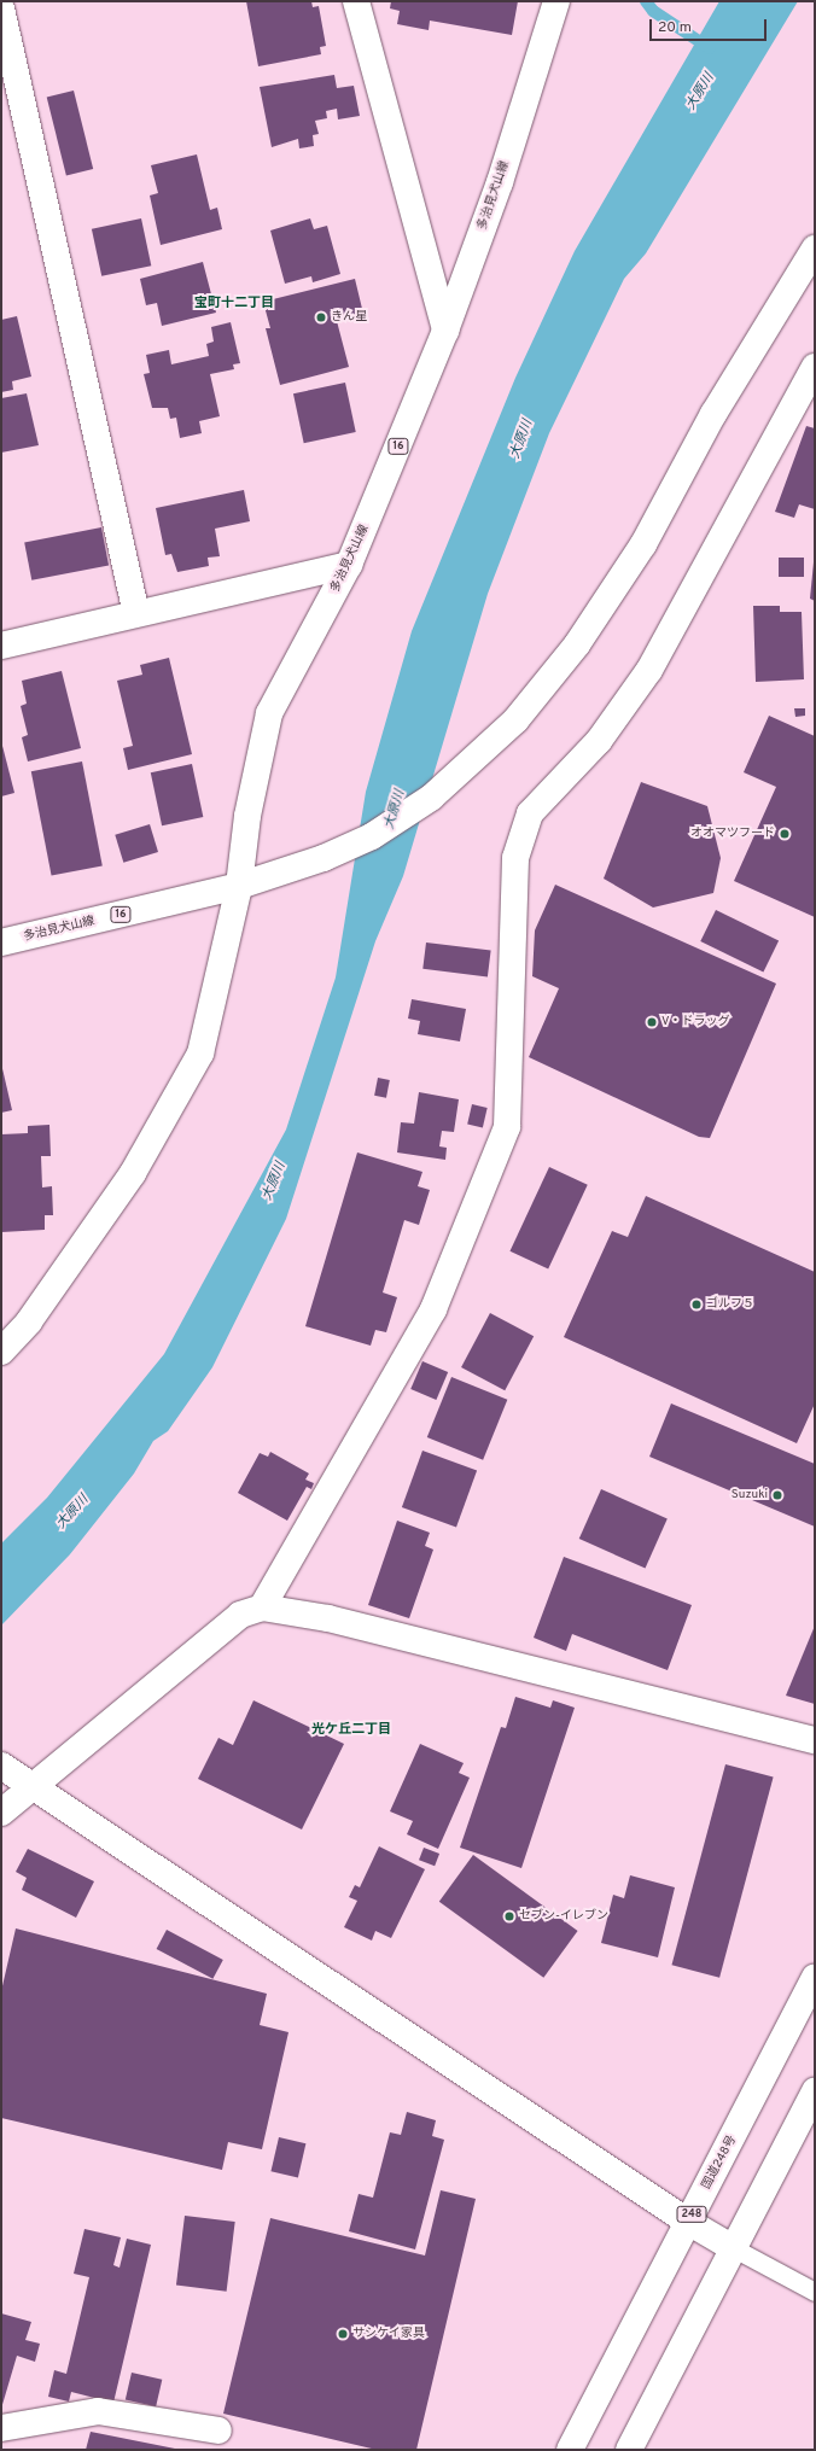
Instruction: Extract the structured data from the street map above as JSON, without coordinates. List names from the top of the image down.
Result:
{
  "streets": {
    "main road": [
      "多治見犬山線",
      "16",
      "国道248号",
      "248"
    ]
  },
  "districts": ["宝町十二丁目", "光ケ丘二丁目"],
  "water": ["大原川"],
  "places": [
    "きん星",
    "オオマツフード",
    "V・ドラッグ",
    "ゴルフ５",
    "Suzuki",
    "セブン-イレブン",
    "サシケイ家具"
  ],
  "scale_bar": "20 m"
}
